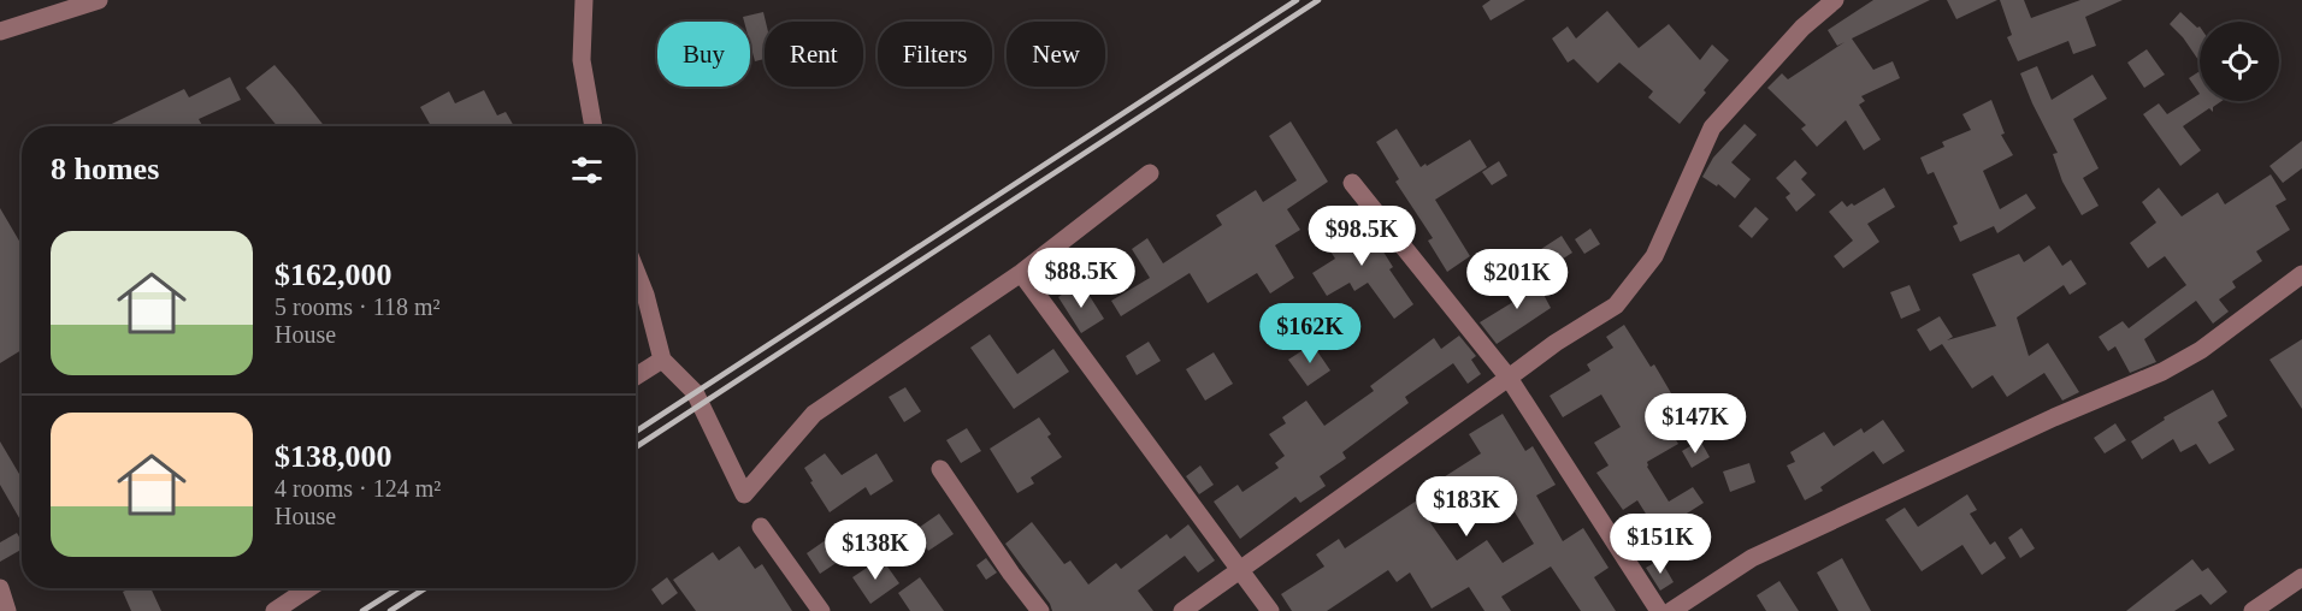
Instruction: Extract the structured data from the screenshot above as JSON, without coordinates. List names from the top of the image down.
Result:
{
  "page": {
    "chip": [
      "Buy",
      "Rent",
      "Filters",
      "New"
    ],
    "heading": "8 homes",
    "price": [
      "$98.5K",
      "$88.5K",
      "$201K",
      "$162K",
      "$147K",
      "$183K",
      "$151K",
      "$138K"
    ],
    "list": [
      {
        "name": "$162,000",
        "note": "5 rooms · 118 m² · House"
      },
      {
        "name": "$138,000",
        "note": "4 rooms · 124 m² · House"
      }
    ]
  }
}
